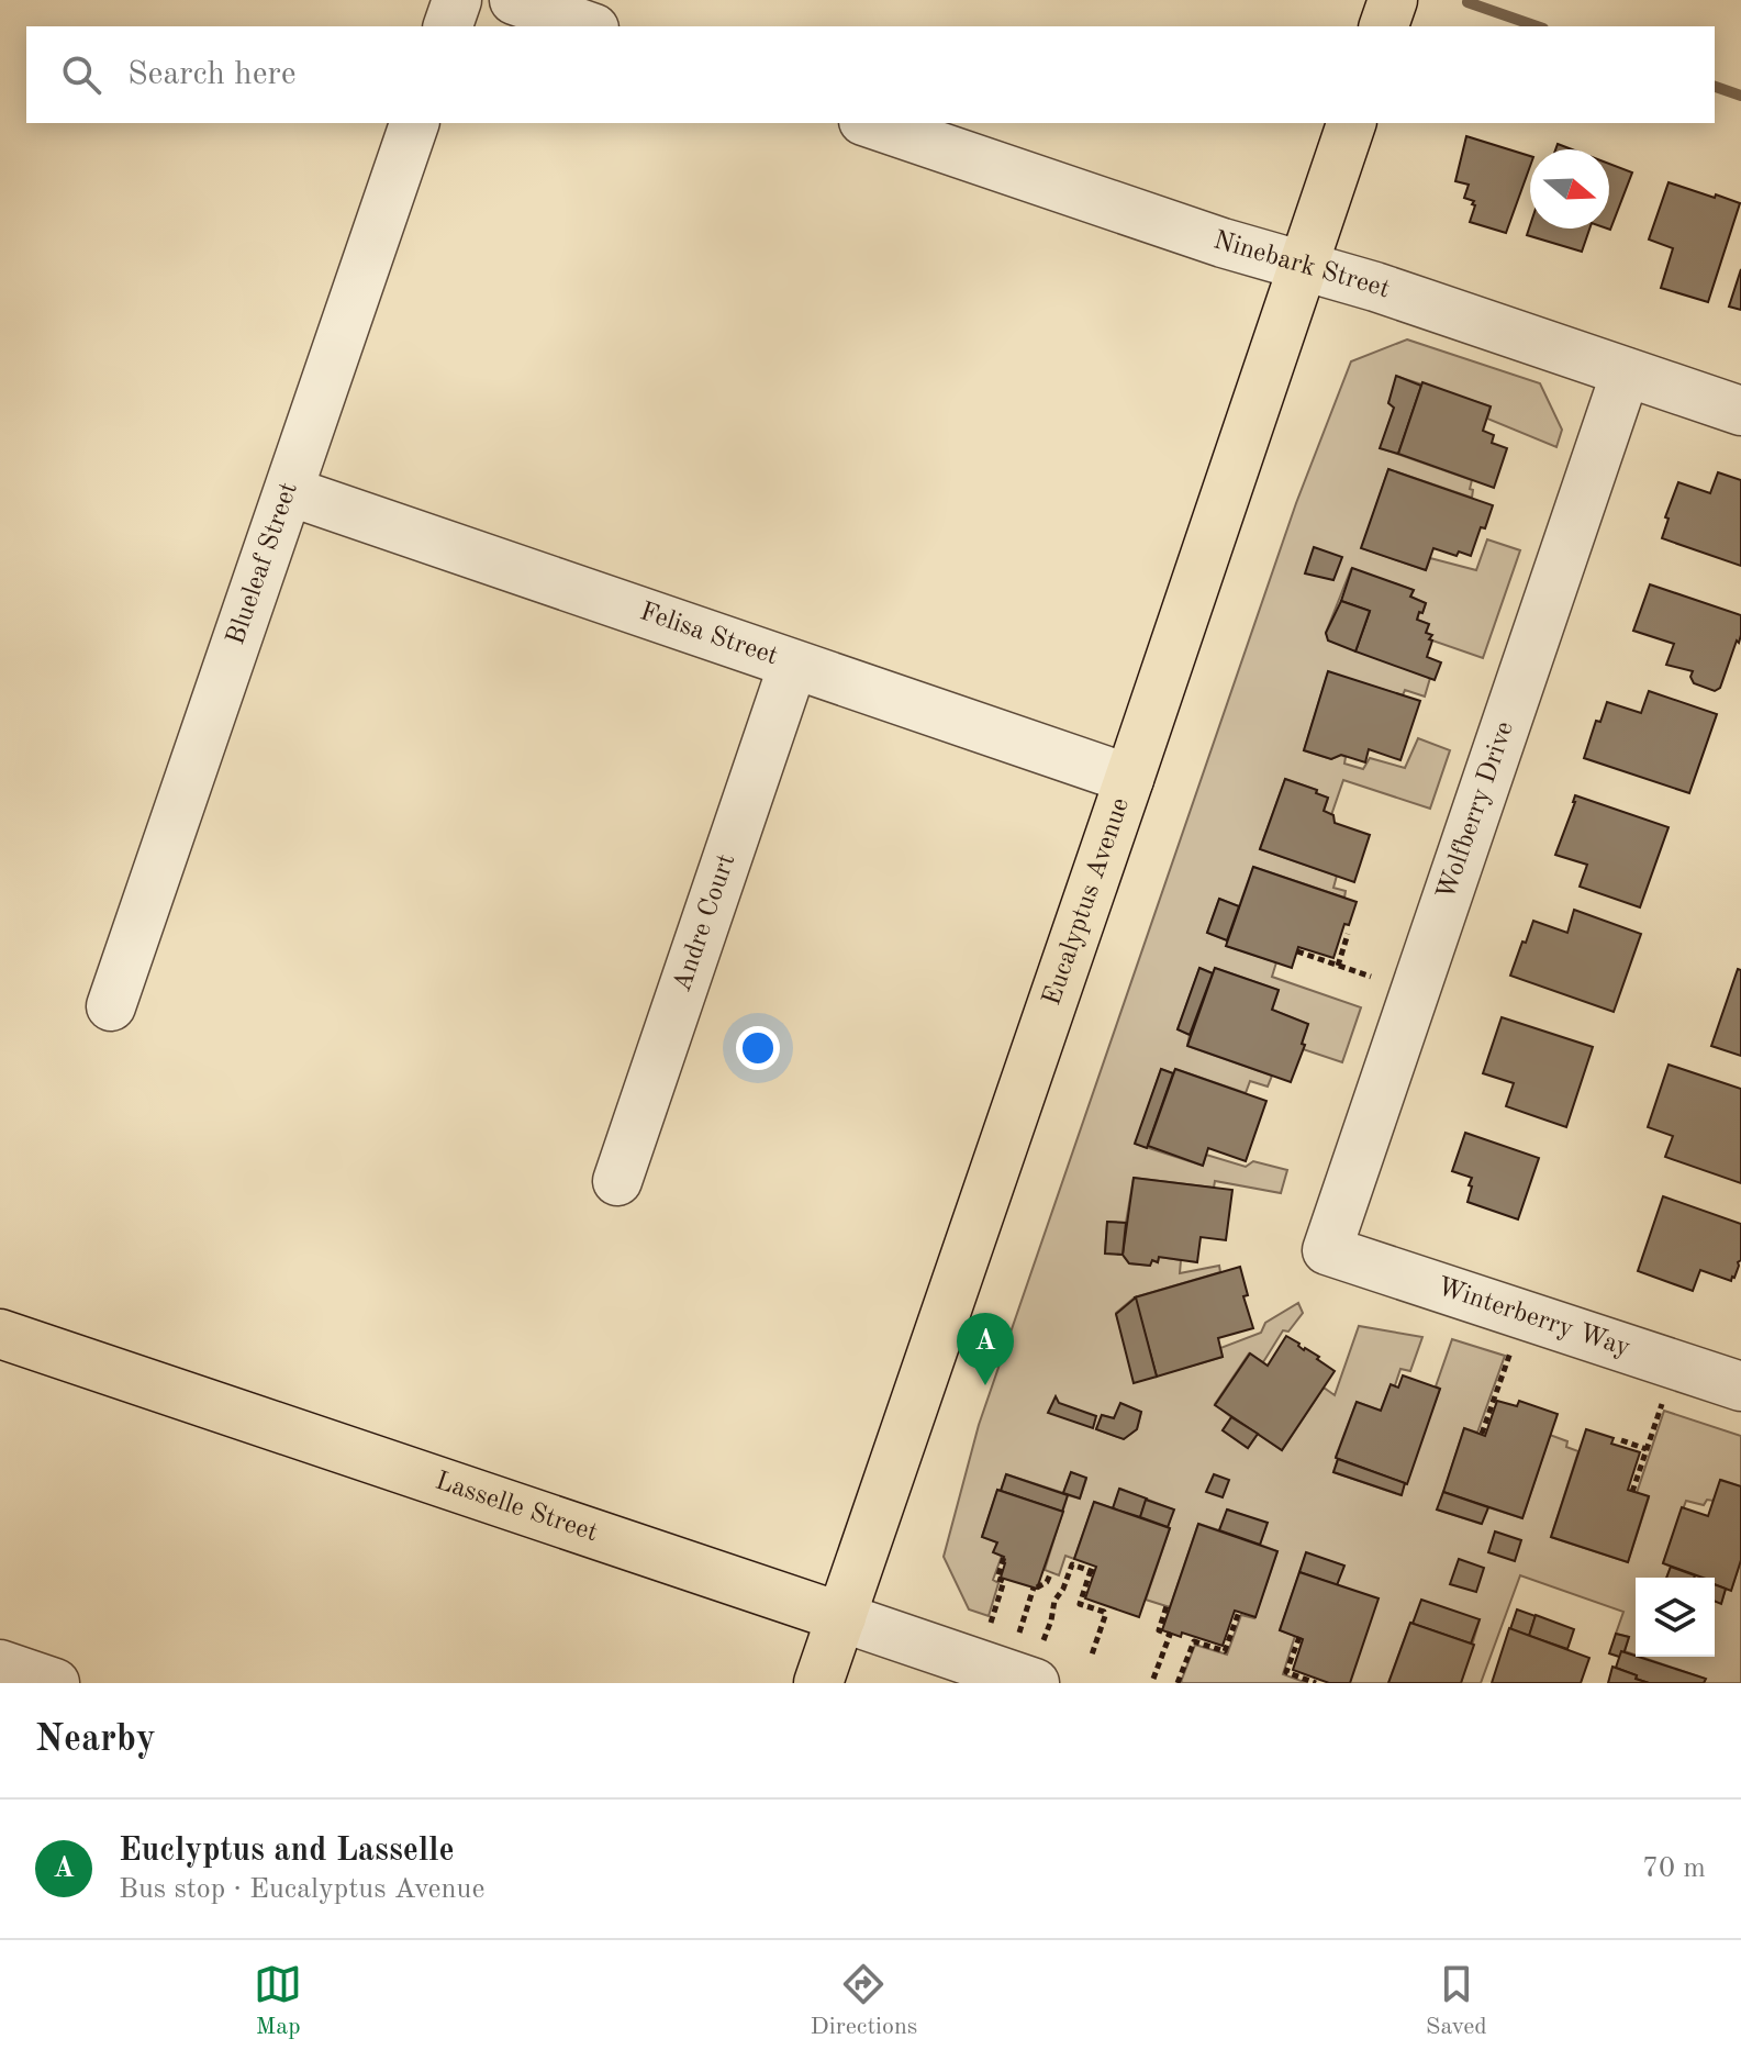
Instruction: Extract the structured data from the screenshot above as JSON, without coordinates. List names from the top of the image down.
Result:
{
  "streets": {
    "main road": ["Eucalyptus Avenue", "Lasselle Street"],
    "street": [
      "Ninebark Street",
      "Blueleaf Street",
      "Felisa Street",
      "Wolfberry Drive",
      "Andre Court",
      "Winterberry Way"
    ]
  },
  "crossings": [
    ["Ninebark Street", "Wolfberry Drive"],
    ["Ninebark Street", "Eucalyptus Avenue"],
    ["Blueleaf Street", "Felisa Street"],
    ["Felisa Street", "Eucalyptus Avenue"],
    ["Felisa Street", "Andre Court"],
    ["Wolfberry Drive", "Winterberry Way"],
    ["Eucalyptus Avenue", "Lasselle Street"]
  ],
  "north": "right",
  "page": {
    "search": "Search here",
    "pins": "A",
    "heading": "Nearby",
    "list": [
      {
        "mark": "A",
        "name": "Euclyptus and Lasselle",
        "note": "Bus stop · Eucalyptus Avenue",
        "value": "70 m"
      }
    ],
    "nav": ["Map", "Directions", "Saved"]
  }
}
